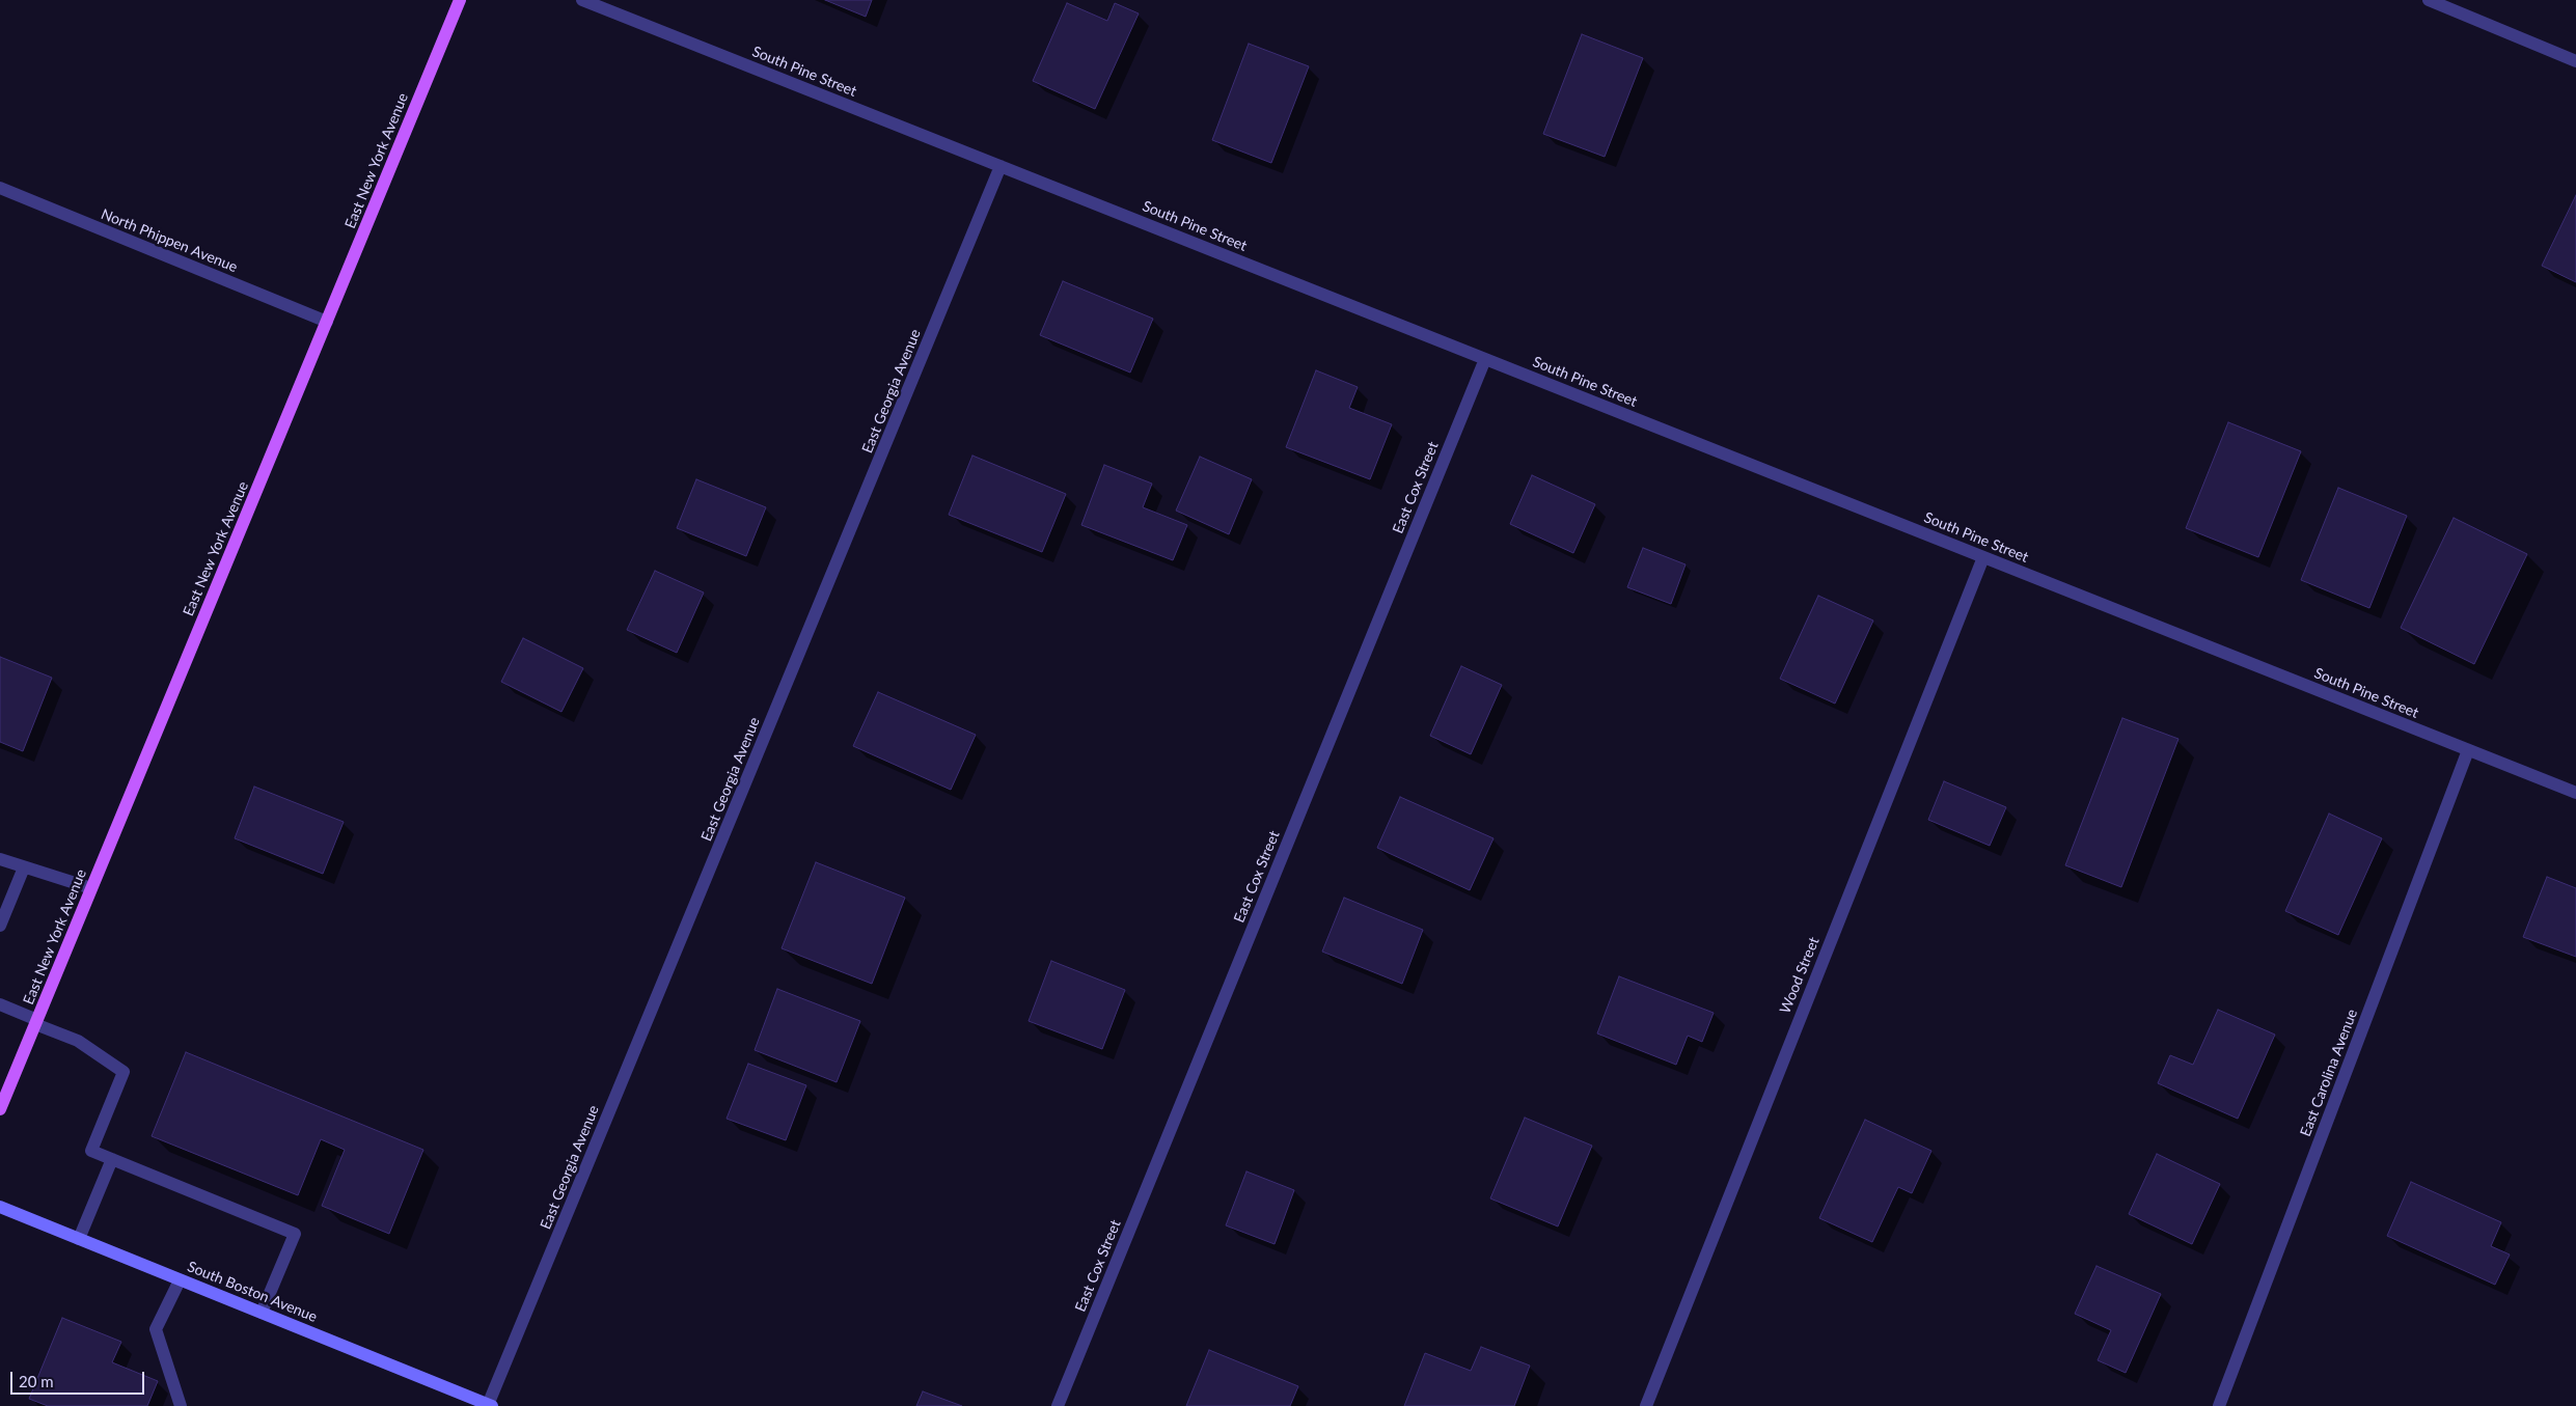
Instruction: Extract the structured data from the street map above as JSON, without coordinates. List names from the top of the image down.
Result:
{
  "streets": {
    "main road": ["East New York Avenue"],
    "street": [
      "South Pine Street",
      "North Phippen Avenue",
      "East Georgia Avenue",
      "East Cox Street",
      "Wood Street",
      "East Carolina Avenue",
      "South Boston Avenue"
    ]
  },
  "crossings": [
    ["South Pine Street", "East Georgia Avenue"],
    ["South Pine Street", "East Cox Street"],
    ["South Pine Street", "Wood Street"],
    ["South Pine Street", "East Carolina Avenue"],
    ["East New York Avenue", "North Phippen Avenue"],
    ["East Georgia Avenue", "South Boston Avenue"]
  ],
  "scale_bar": "20 m"
}
